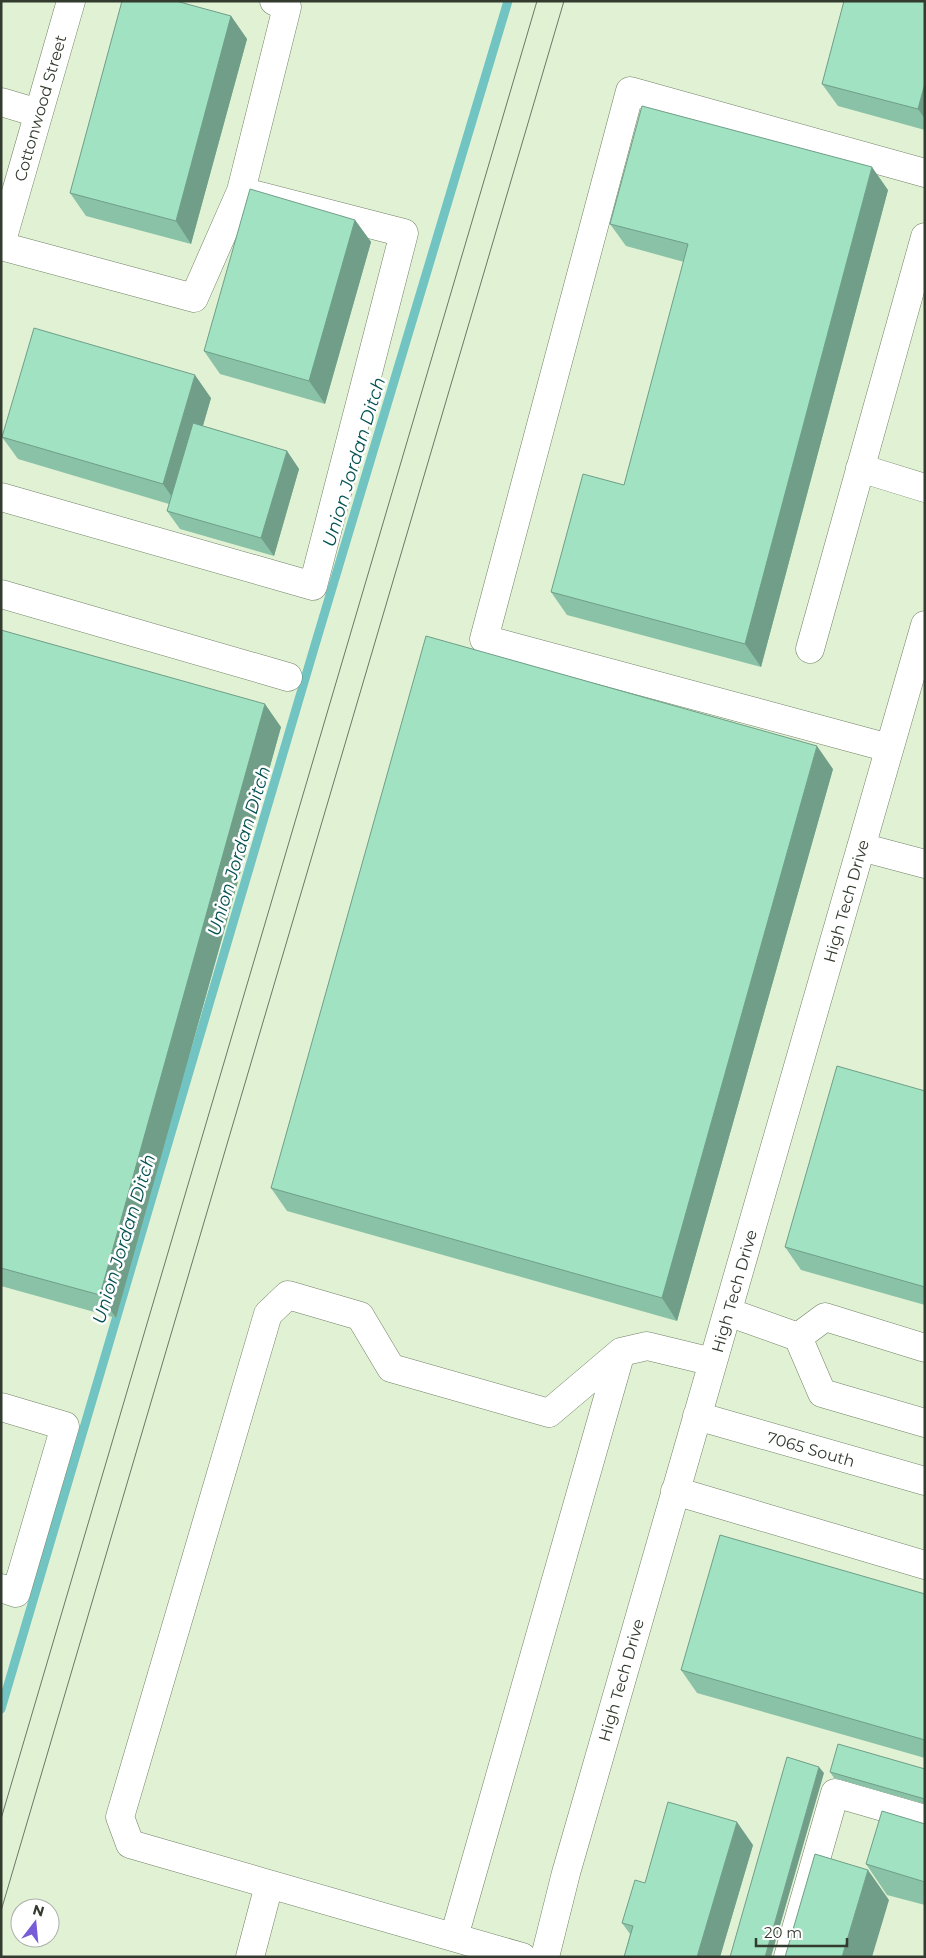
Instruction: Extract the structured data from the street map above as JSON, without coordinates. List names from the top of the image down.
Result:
{
  "streets": {
    "street": ["Cottonwood Street", "High Tech Drive", "7065 South"]
  },
  "crossings": [
    ["High Tech Drive", "7065 South"]
  ],
  "water": ["Union Jordan Ditch"],
  "scale_bar": "20 m",
  "north": "top"
}
